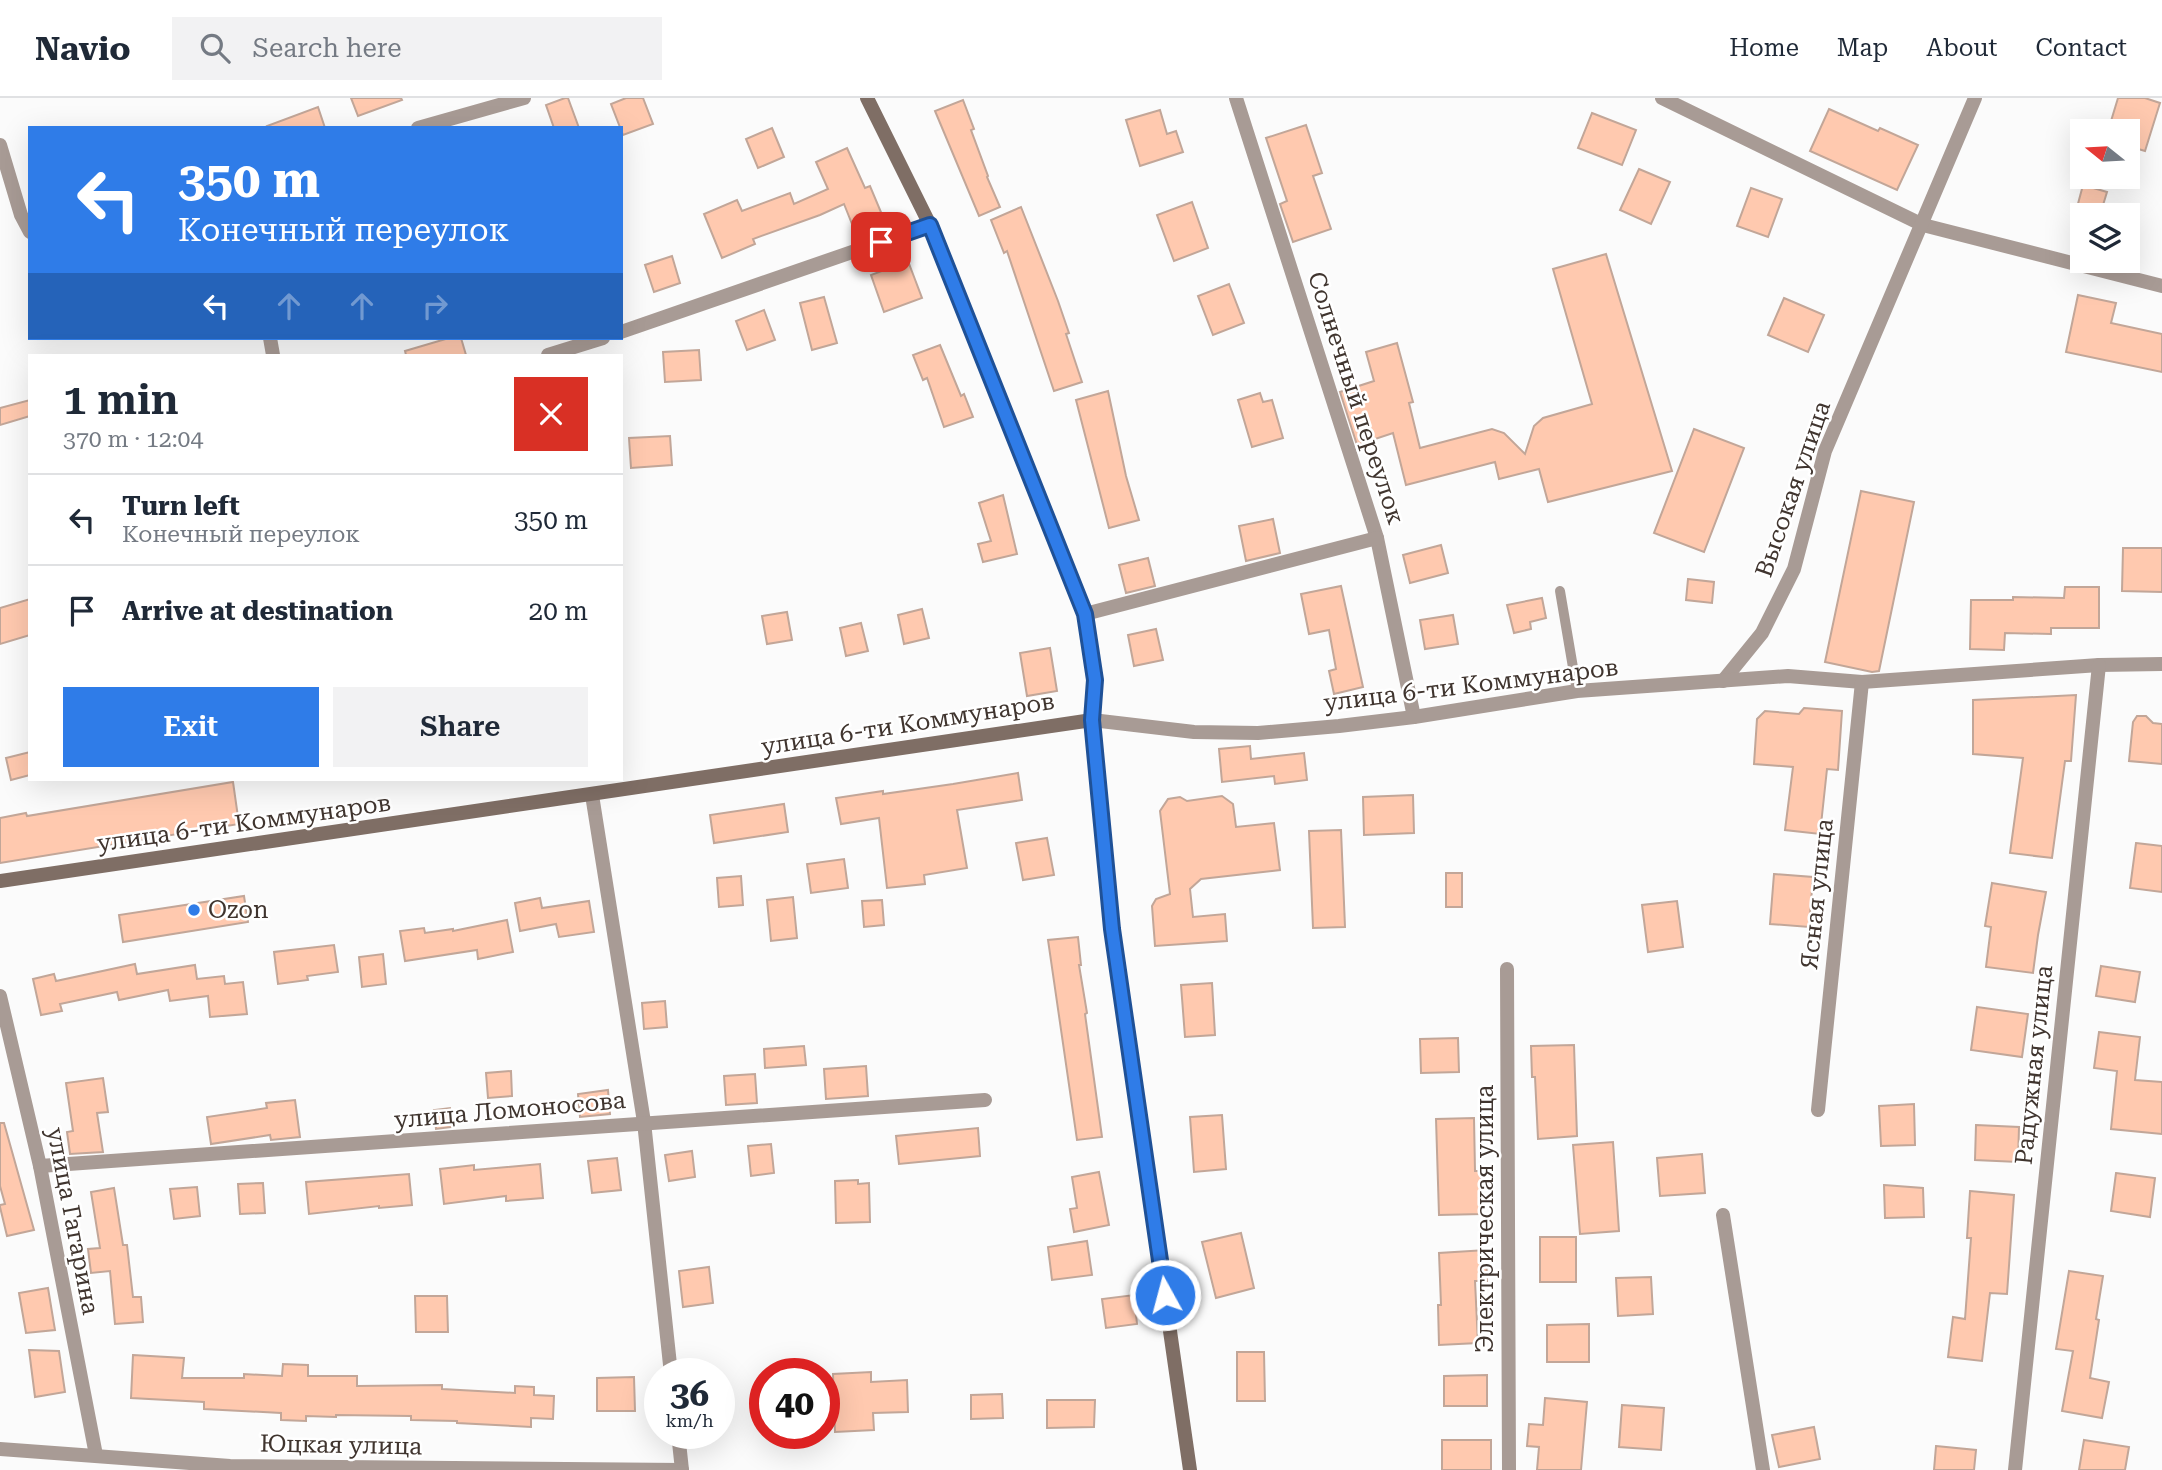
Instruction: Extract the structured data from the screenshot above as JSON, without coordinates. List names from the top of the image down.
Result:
{
  "streets": {
    "main road": ["улица 6-ти Коммунаров"],
    "street": [
      "Солнечный переулок",
      "Высокая улица",
      "Ясная улица",
      "Радужная улица",
      "улица Ломоносова",
      "Электрическая улица",
      "улица Гагарина",
      "Юцкая улица"
    ]
  },
  "crossings": [
    ["Солнечный переулок", "улица 6-ти Коммунаров"],
    ["Высокая улица", "улица 6-ти Коммунаров"],
    ["улица 6-ти Коммунаров", "Ясная улица"],
    ["улица 6-ти Коммунаров", "Радужная улица"],
    ["улица Ломоносова", "улица Гагарина"],
    ["улица Гагарина", "Юцкая улица"]
  ],
  "places": ["Ozon"],
  "north": "left",
  "page": {
    "header": "Navio",
    "search": "Search here",
    "nav": [
      "Home",
      "Map",
      "About",
      "Contact"
    ],
    "turn": ["350 m", "Конечный переулок"],
    "heading": ["1 min", "370 m · 12:04"],
    "list": [
      {
        "name": "Turn left",
        "note": "Конечный переулок",
        "value": "350 m"
      },
      {
        "name": "Arrive at destination",
        "value": "20 m"
      }
    ],
    "buttons": ["Exit", "Share"],
    "speed": "36 km/h",
    "limit": "40"
  }
}
